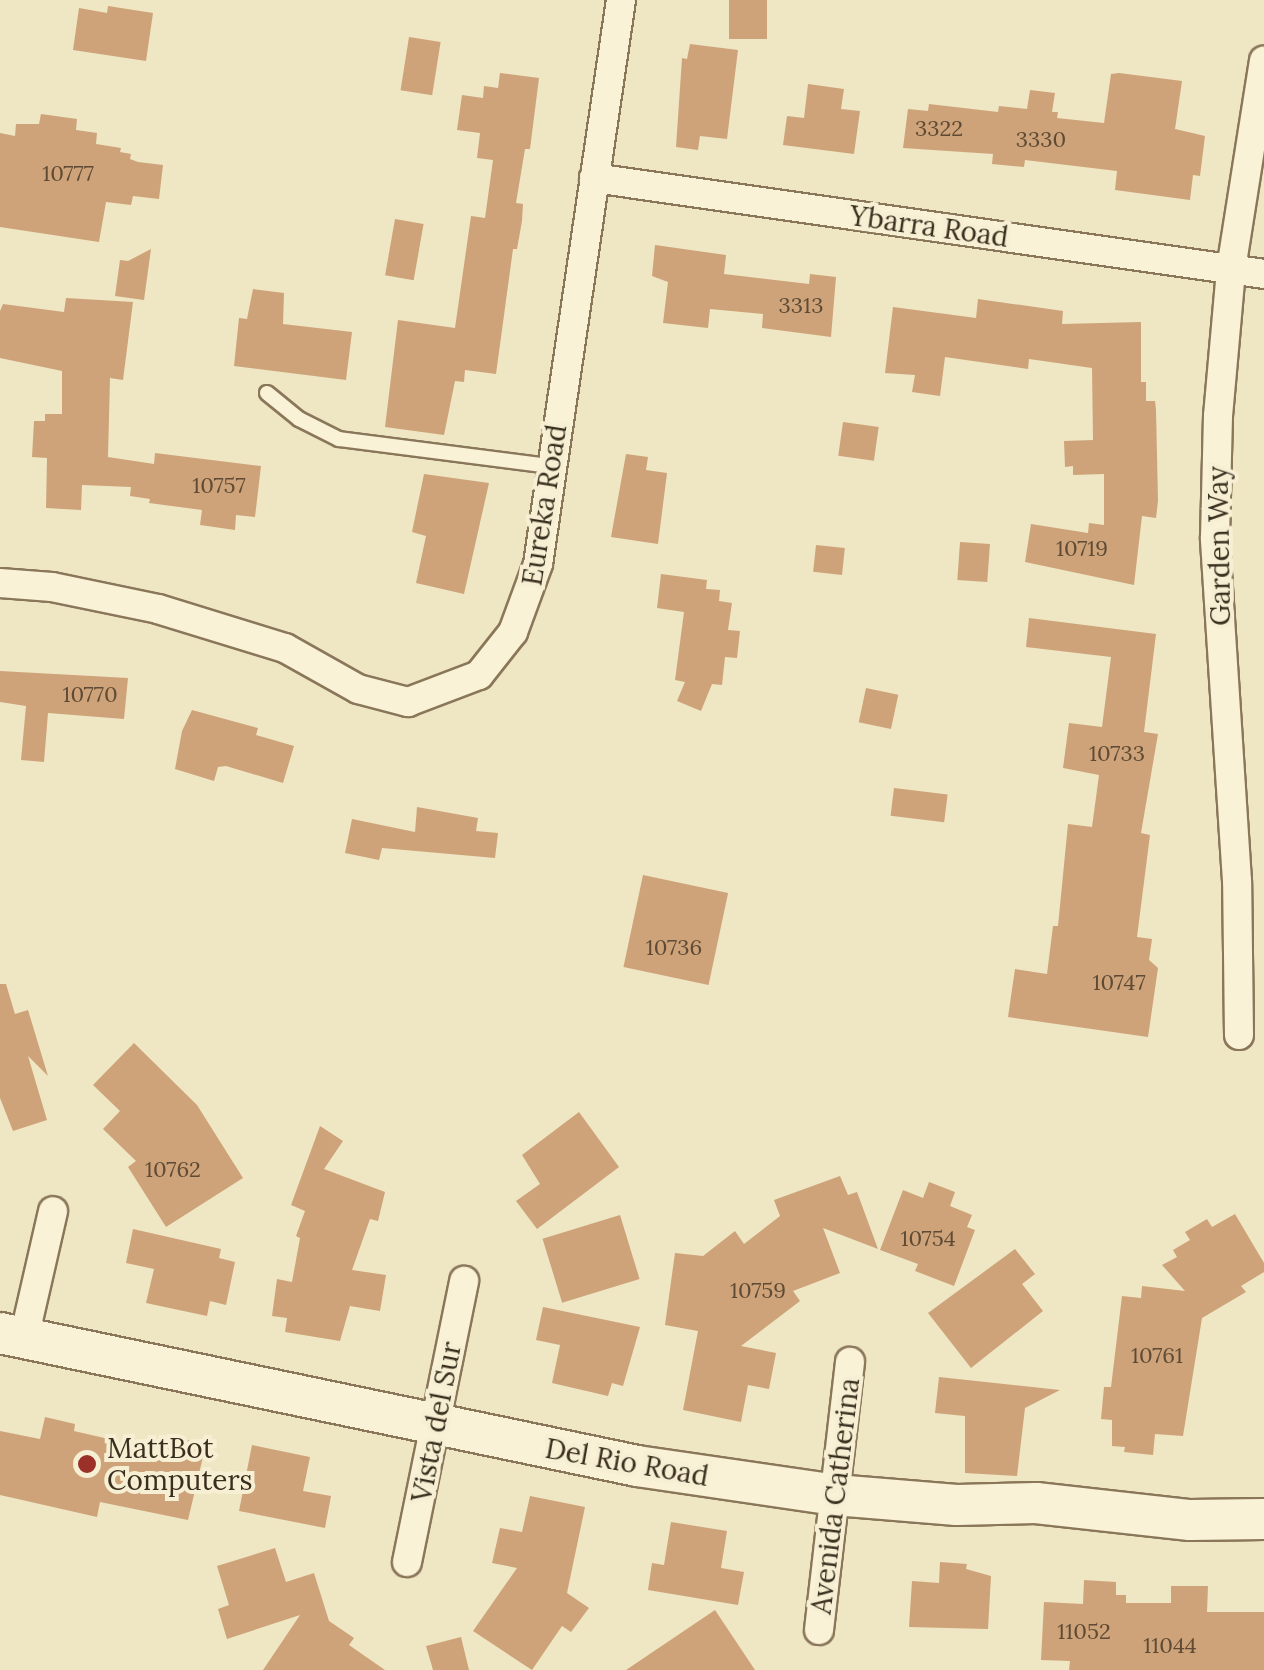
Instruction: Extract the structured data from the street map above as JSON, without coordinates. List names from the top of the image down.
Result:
{
  "streets": {
    "main road": ["Del Rio Road"],
    "street": [
      "Ybarra Road",
      "Eureka Road",
      "Garden Way",
      "Vista del Sur",
      "Avenida Catherina"
    ]
  },
  "crossings": [
    ["Ybarra Road", "Eureka Road"],
    ["Ybarra Road", "Garden Way"],
    ["Vista del Sur", "Del Rio Road"],
    ["Del Rio Road", "Avenida Catherina"]
  ],
  "places": ["MattBot Computers"],
  "house_numbers": [
    "3322",
    "3330",
    "10777",
    "3313",
    "10757",
    "10719",
    "10770",
    "10733",
    "10736",
    "10747",
    "10762",
    "10754",
    "10759",
    "10761",
    "11052",
    "11044"
  ]
}
